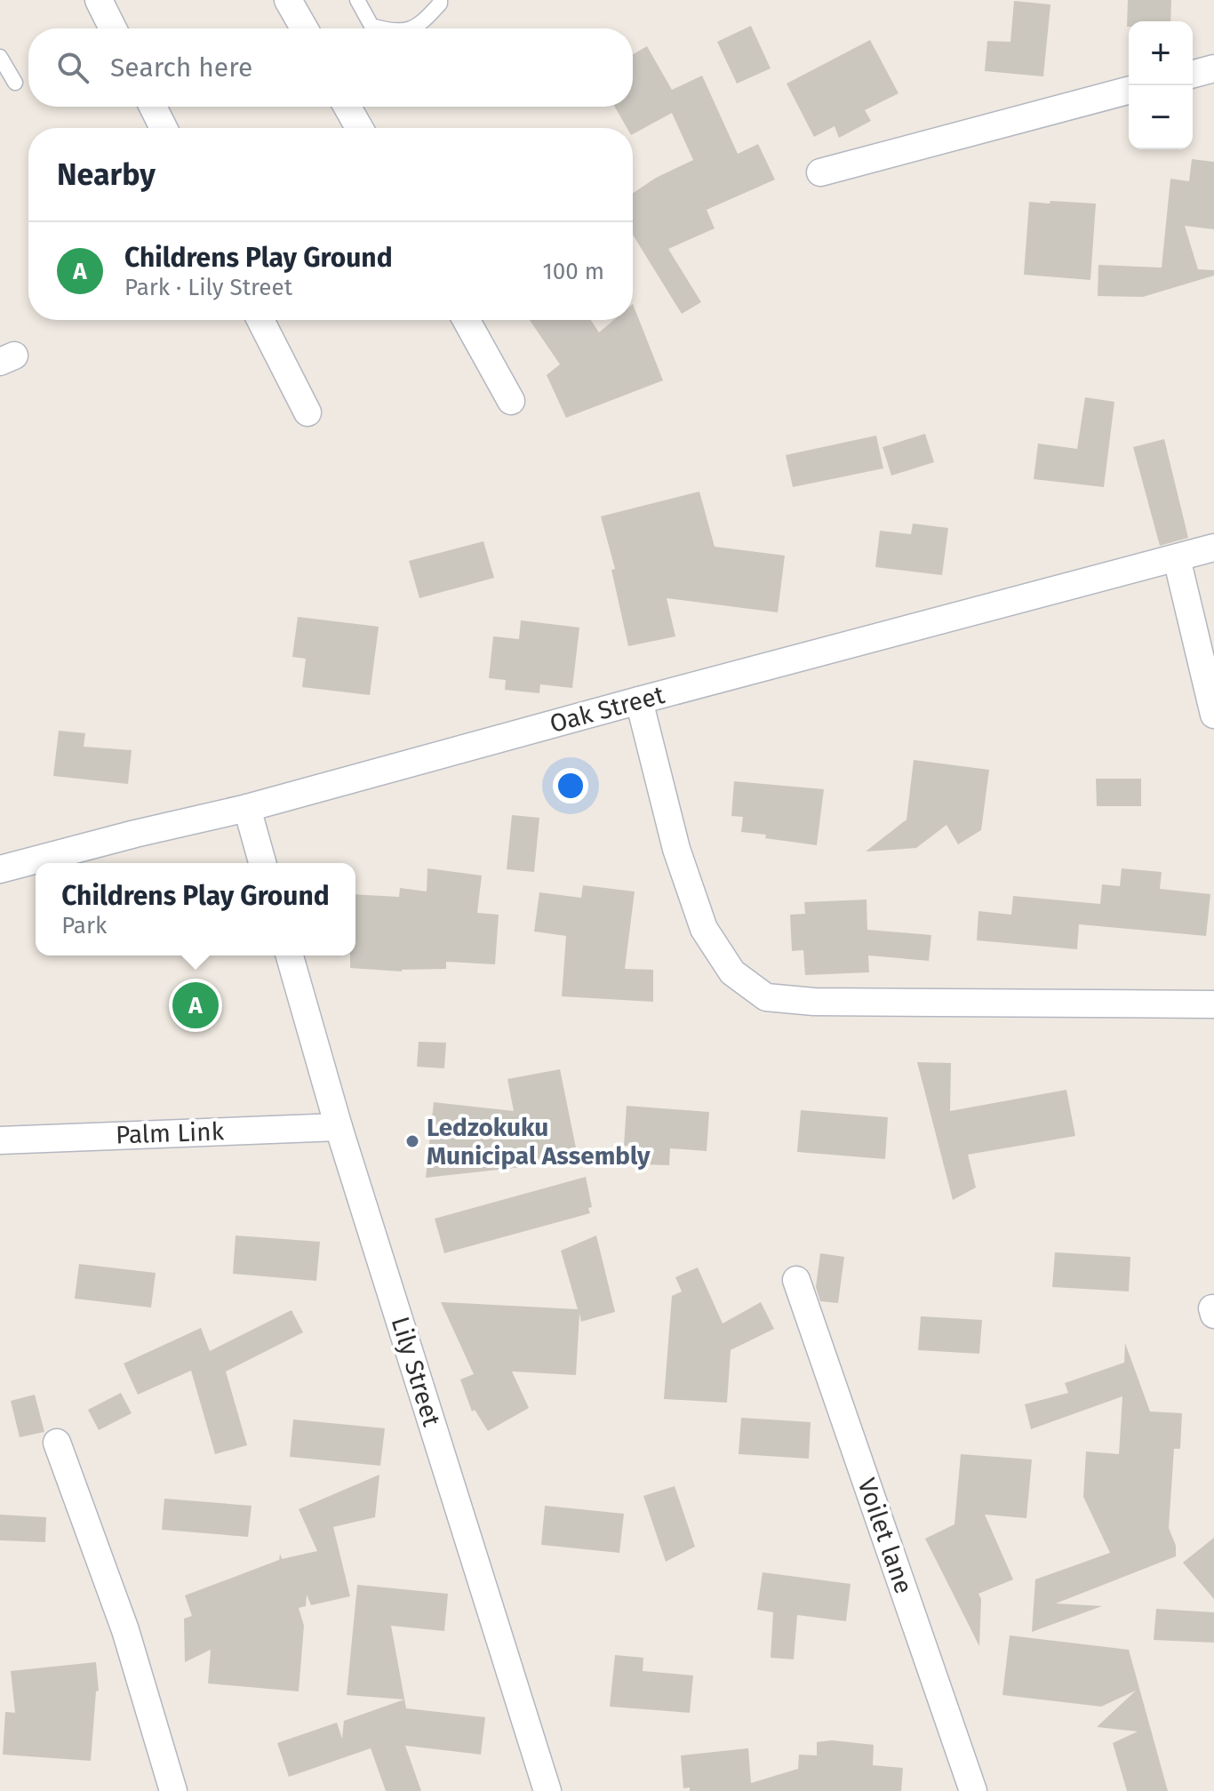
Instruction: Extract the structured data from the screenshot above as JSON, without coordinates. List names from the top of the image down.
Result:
{
  "streets": {
    "street": [
      "Oak Street",
      "Palm Link",
      "Lily Street",
      "Voilet lane"
    ]
  },
  "crossings": [
    ["Palm Link", "Lily Street"]
  ],
  "places": ["Ledzokuku Municipal Assembly"],
  "page": {
    "map_buttons": ["+", "−"],
    "search": "Search here",
    "heading": "Nearby",
    "list": [
      {
        "mark": "A",
        "name": "Childrens Play Ground",
        "note": "Park · Lily Street",
        "value": "100 m"
      }
    ],
    "popup": ["Childrens Play Ground", "Park"],
    "pins": "A"
  }
}
